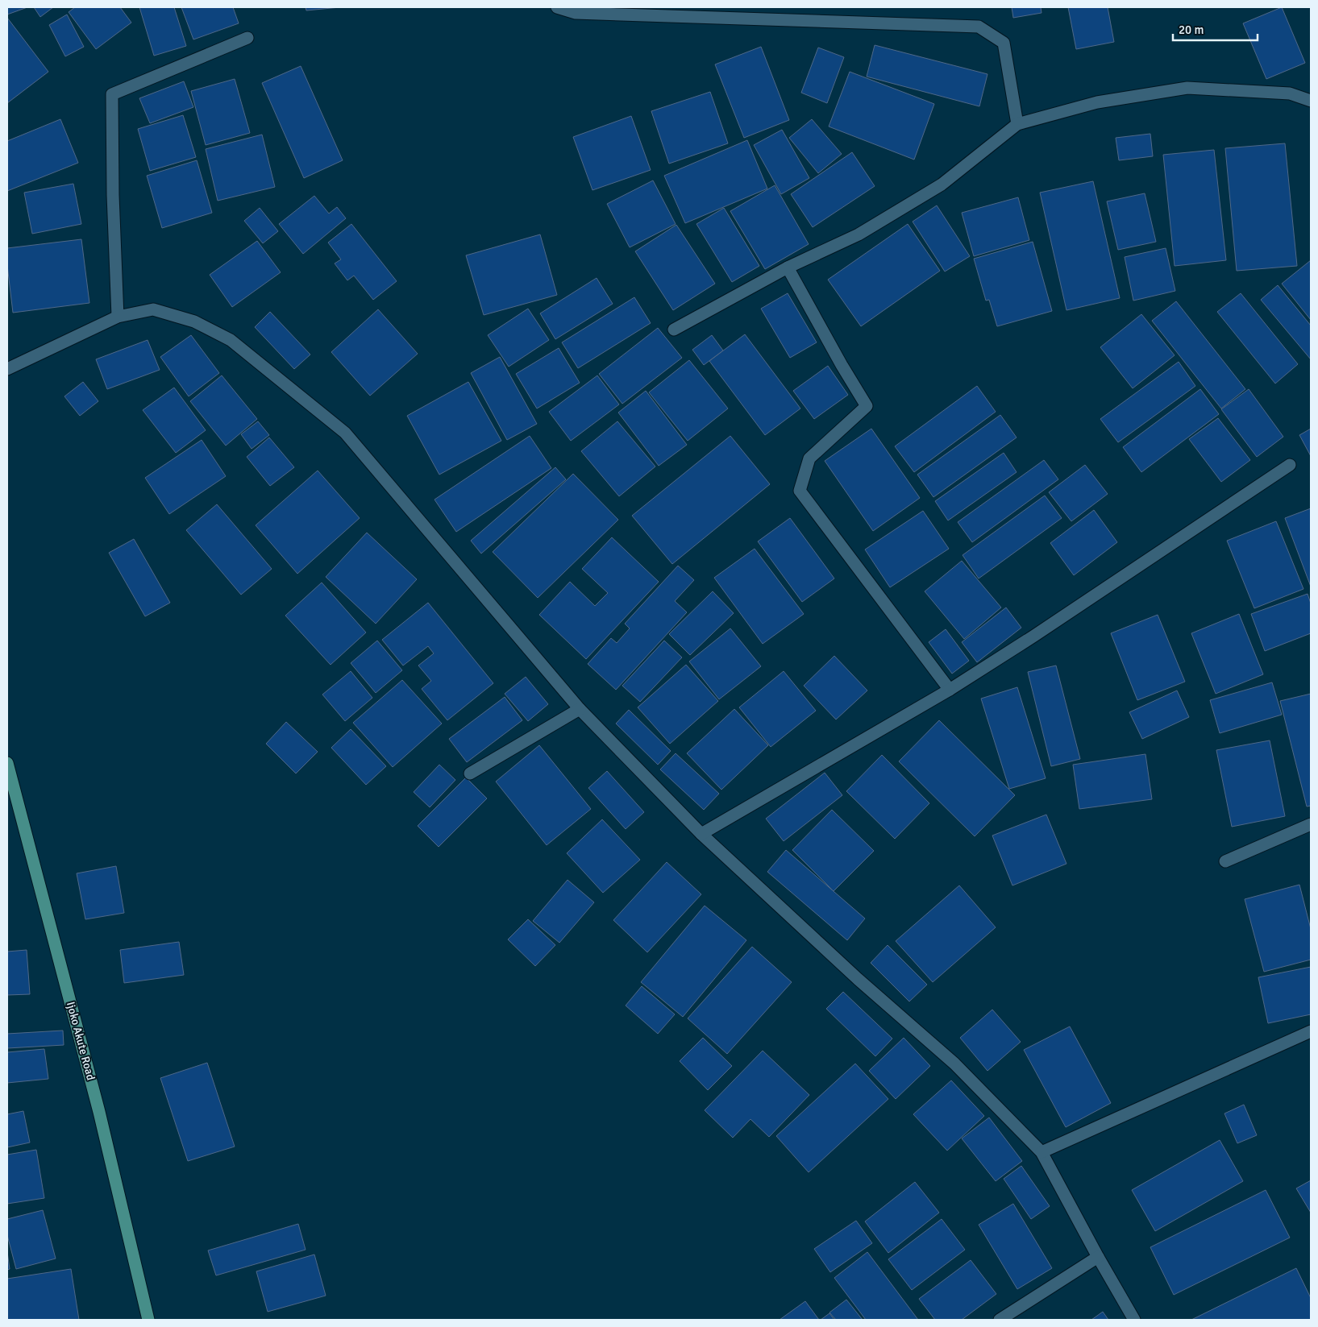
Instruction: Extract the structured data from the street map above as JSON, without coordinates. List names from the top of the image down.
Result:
{
  "streets": {
    "main road": ["Ijoko Akute Road"]
  },
  "scale_bar": "20 m"
}
